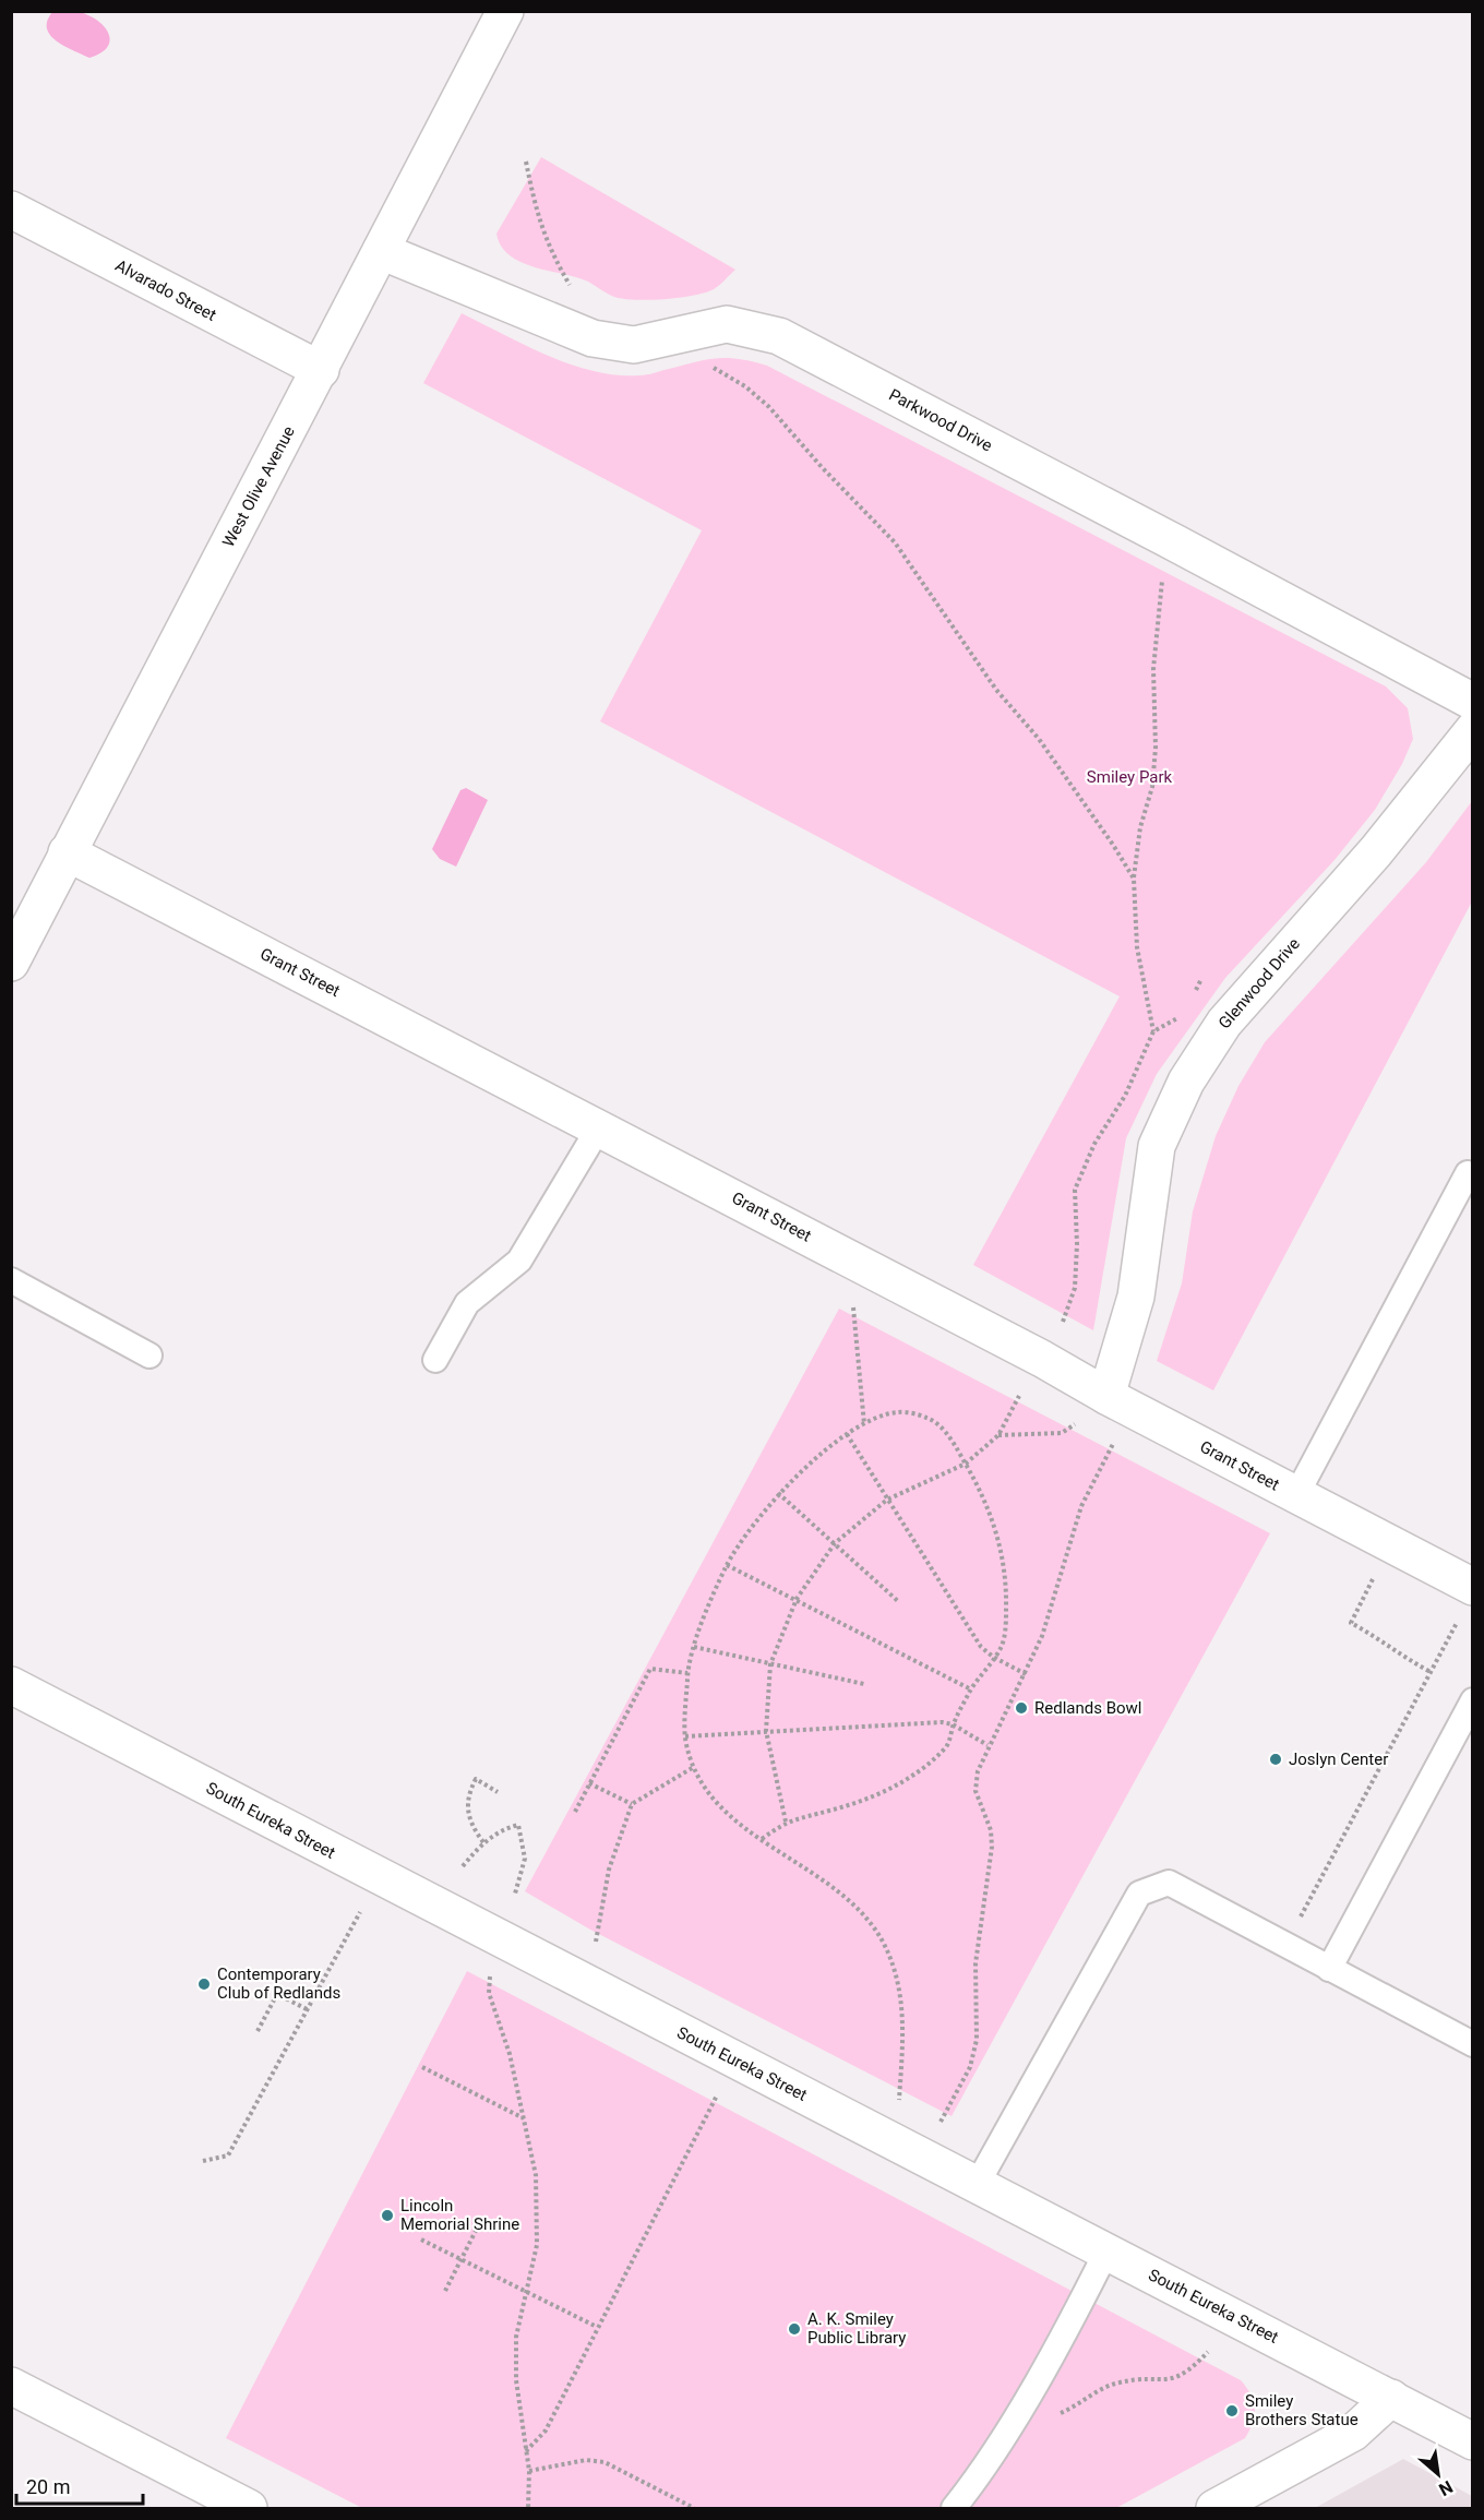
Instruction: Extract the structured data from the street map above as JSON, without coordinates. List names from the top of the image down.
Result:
{
  "streets": {
    "street": [
      "Alvarado Street",
      "Parkwood Drive",
      "West Olive Avenue",
      "Grant Street",
      "Glenwood Drive",
      "South Eureka Street"
    ]
  },
  "crossings": [
    ["Alvarado Street", "West Olive Avenue"],
    ["Parkwood Drive", "West Olive Avenue"],
    ["West Olive Avenue", "Grant Street"],
    ["Grant Street", "Glenwood Drive"]
  ],
  "parks": ["Smiley Park"],
  "places": [
    "Redlands Bowl",
    "Joslyn Center",
    "Contemporary Club of Redlands",
    "Lincoln Memorial Shrine",
    "A. K. Smiley Public Library",
    "Smiley Brothers Statue"
  ],
  "scale_bar": "20 m",
  "north": "bottom right"
}
